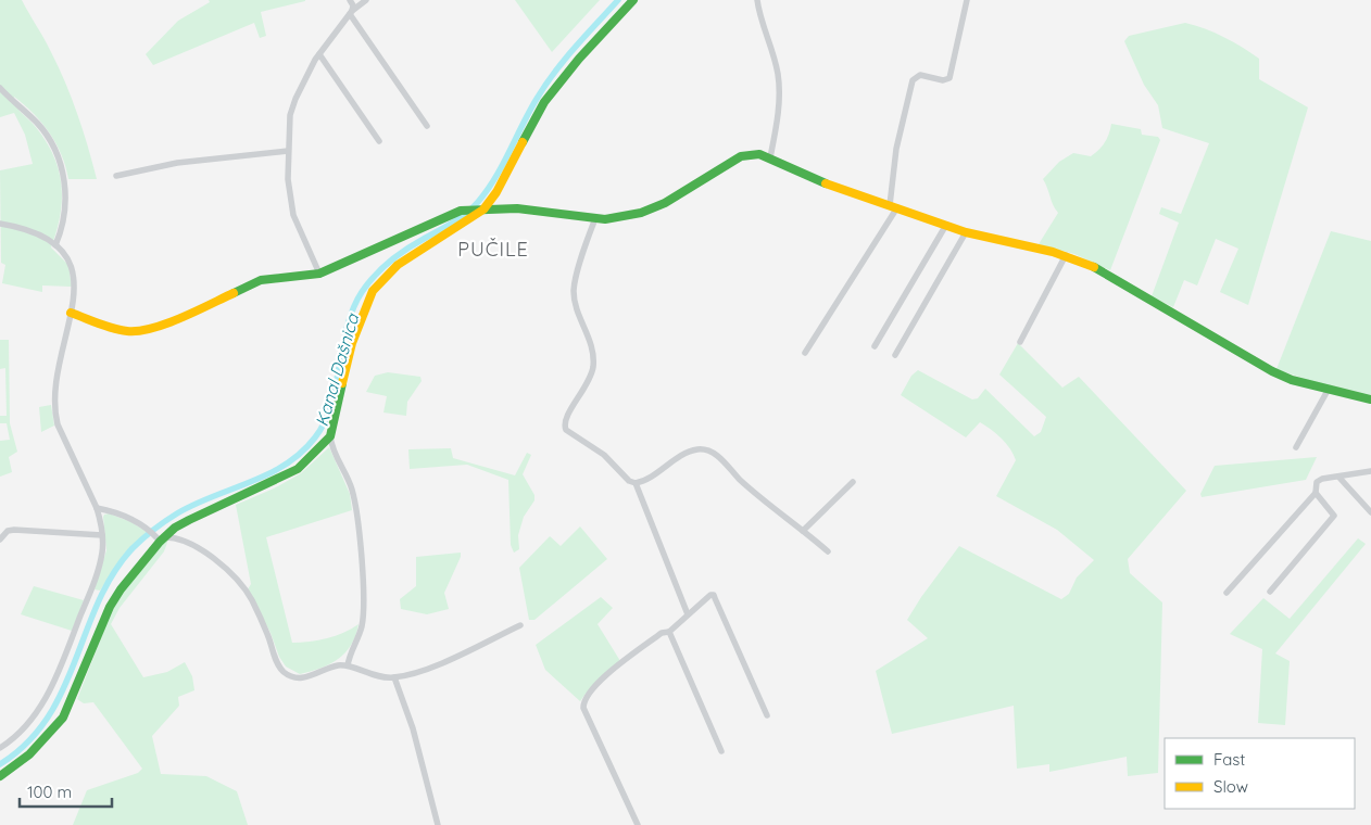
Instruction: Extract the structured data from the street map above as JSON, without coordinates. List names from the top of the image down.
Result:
{
  "districts": ["PUČILE"],
  "water": ["Kanal Dašnica"],
  "legend": ["Fast", "Slow"],
  "scale_bar": "100 m"
}
